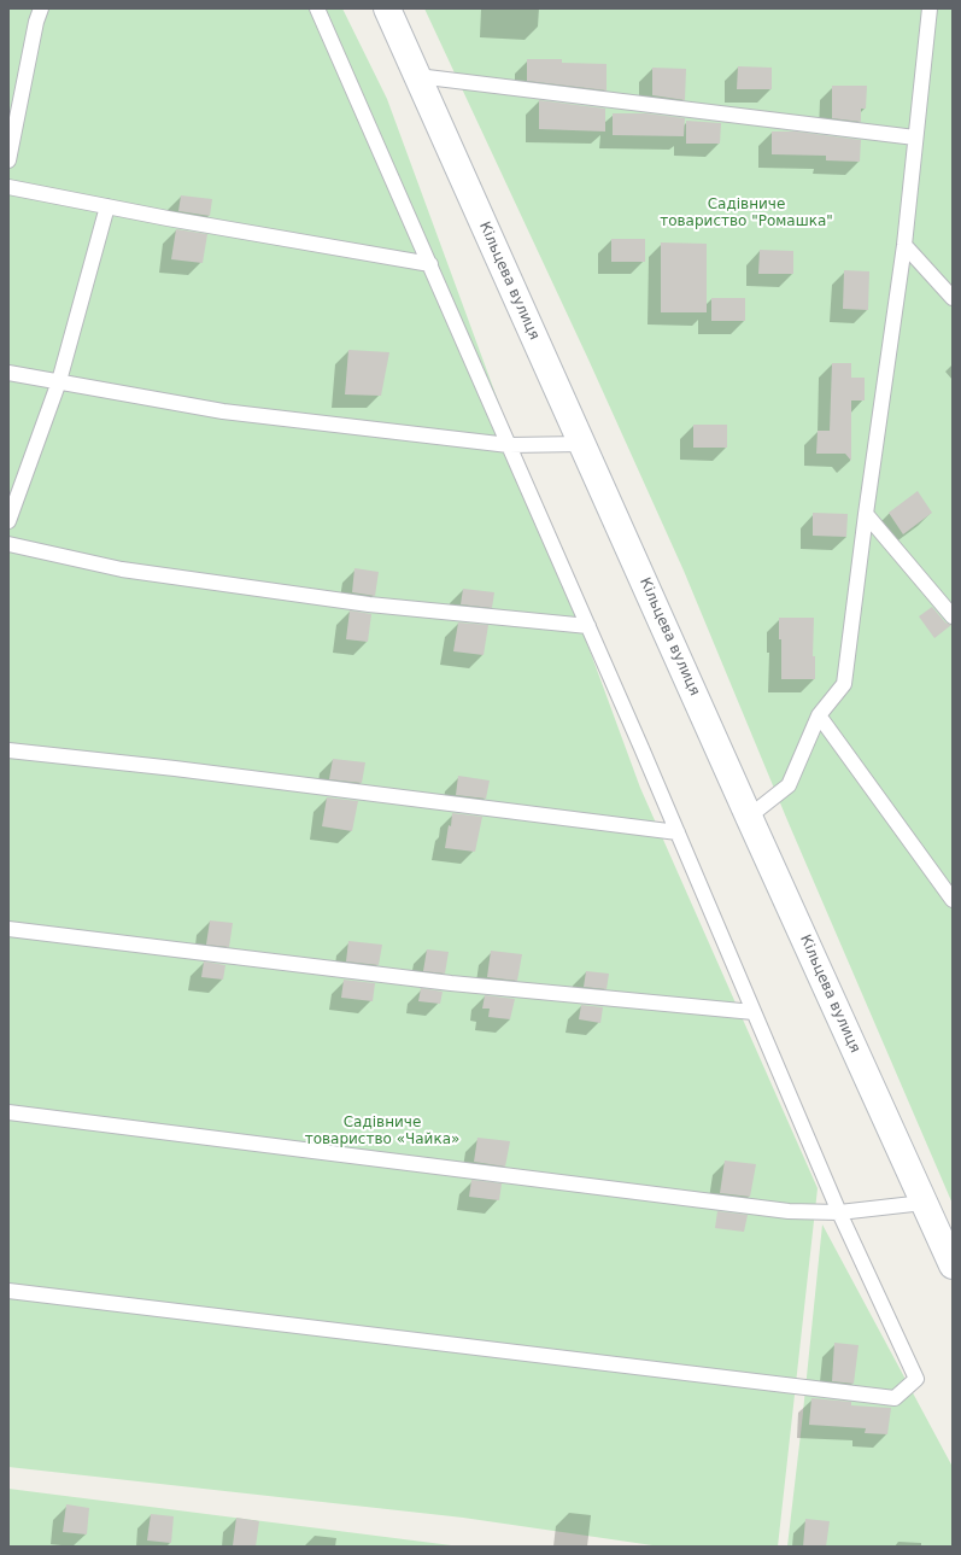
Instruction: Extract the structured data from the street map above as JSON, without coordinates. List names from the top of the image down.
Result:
{
  "streets": {
    "main road": ["Кільцева вулиця"]
  },
  "parks": ["Садівниче товариство \"Ромашка\"", "Садівниче товариство «Чайка»"]
}
